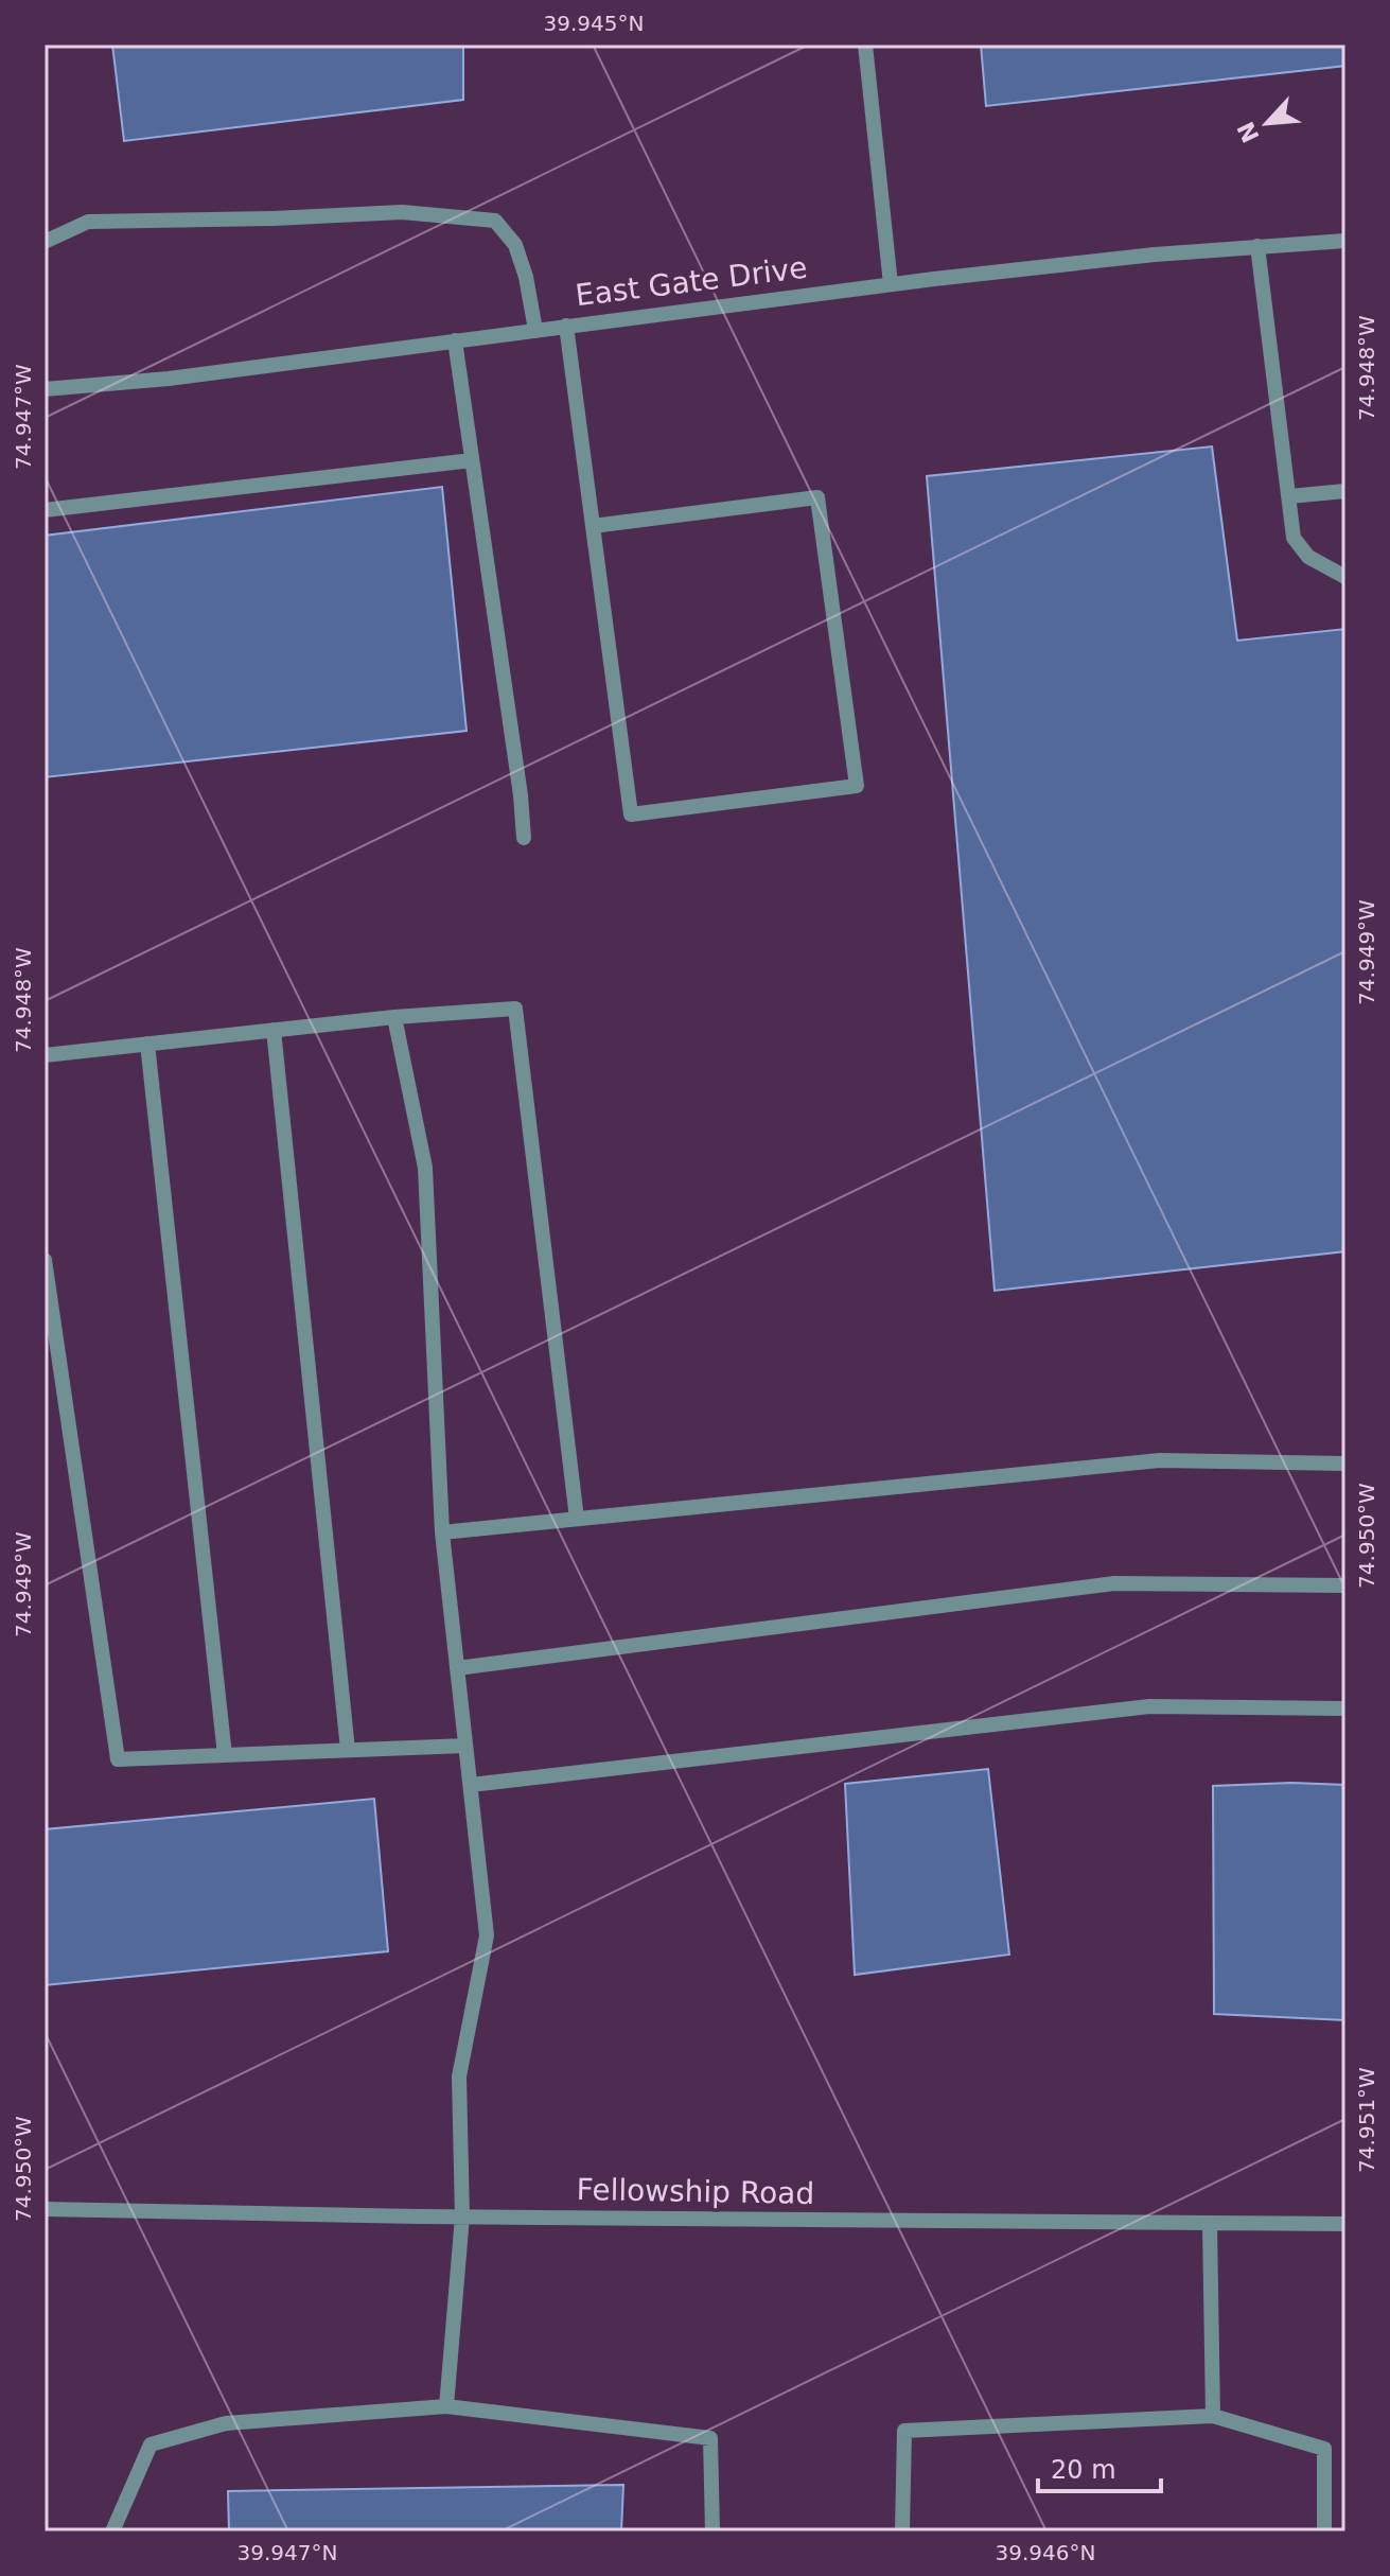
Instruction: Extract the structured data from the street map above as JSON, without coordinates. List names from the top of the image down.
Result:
{
  "streets": {
    "street": ["East Gate Drive", "Fellowship Road"]
  },
  "scale_bar": "20 m",
  "north": "bottom left",
  "coordinates": [
    "39.945°N",
    "74.948°W",
    "74.947°W",
    "74.949°W",
    "74.950°W",
    "74.951°W",
    "39.947°N",
    "39.946°N"
  ]
}
